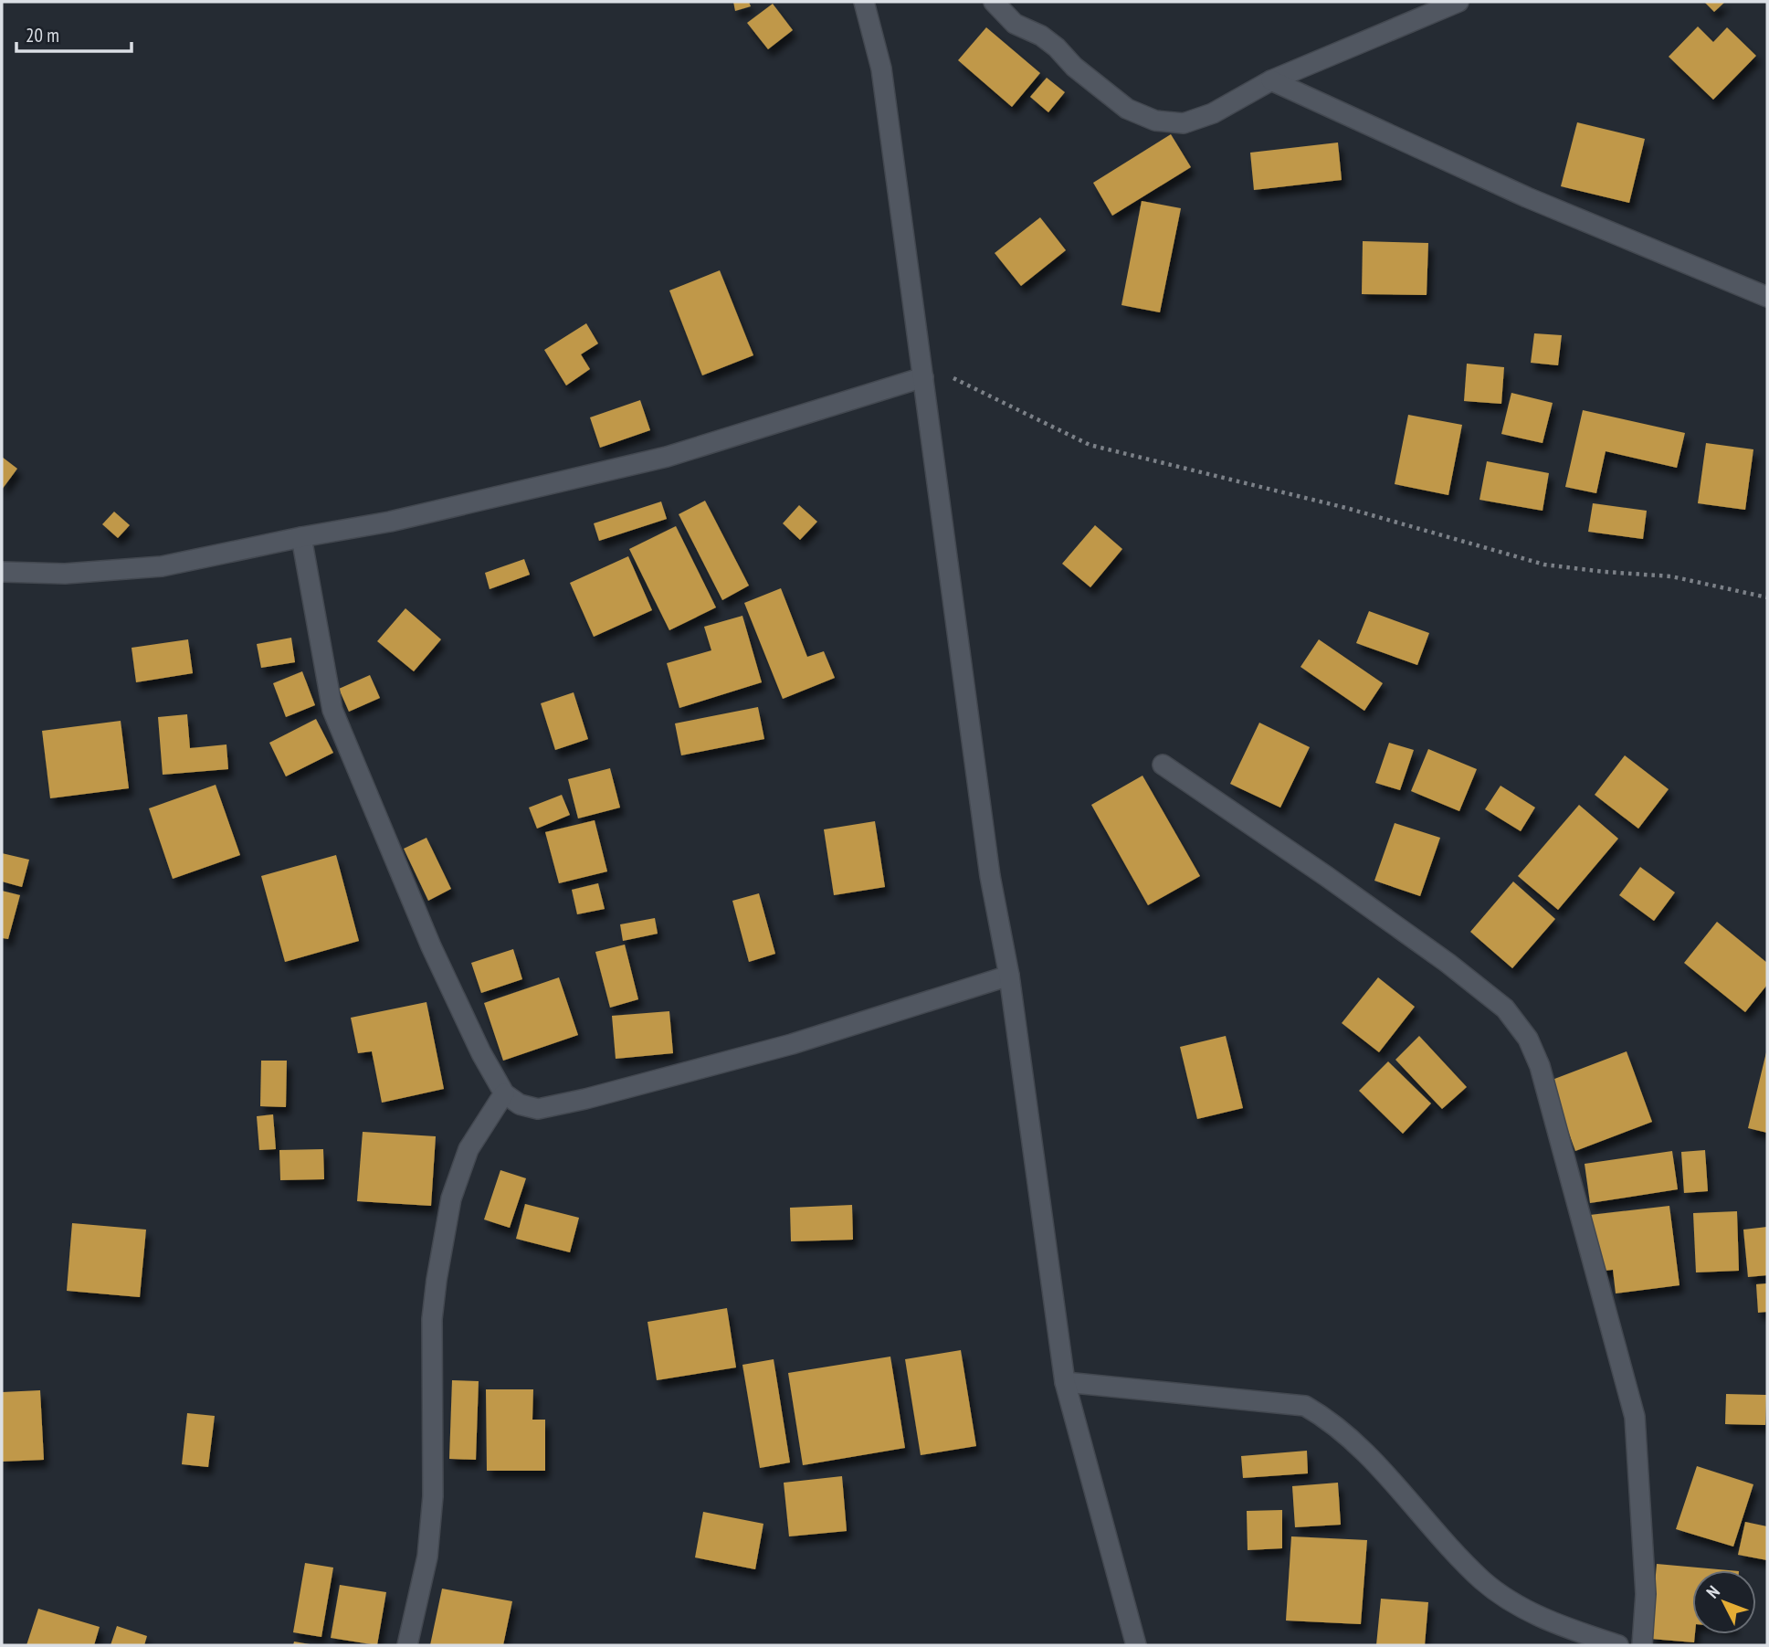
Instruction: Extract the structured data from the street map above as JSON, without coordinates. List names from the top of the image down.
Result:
{
  "scale_bar": "20 m",
  "north": "top left"
}
